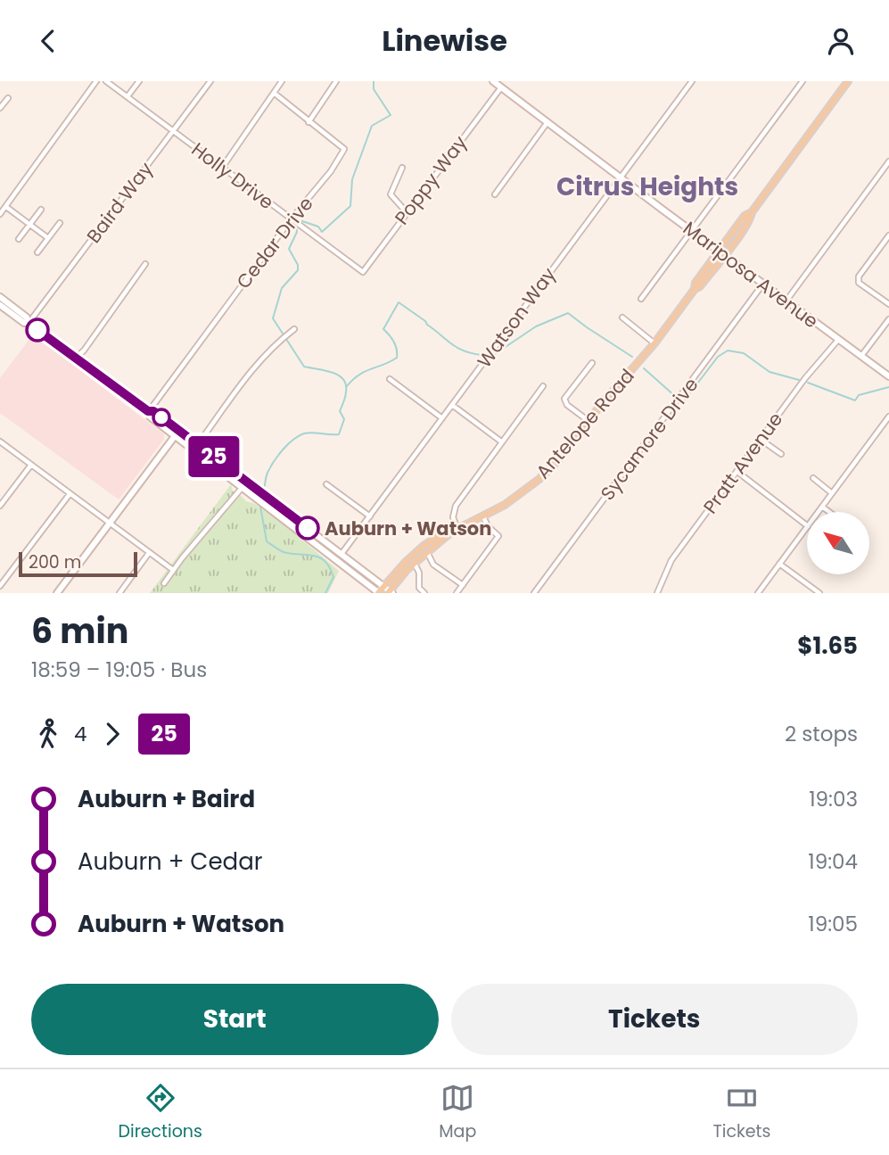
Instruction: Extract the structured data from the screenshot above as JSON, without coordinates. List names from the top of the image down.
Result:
{
  "streets": {
    "main road": ["Mariposa Avenue", "Antelope Road"],
    "street": [
      "Holly Drive",
      "Poppy Way",
      "Baird Way",
      "Cedar Drive",
      "Watson Way",
      "Sycamore Drive",
      "Pratt Avenue"
    ]
  },
  "crossings": [
    ["Holly Drive", "Poppy Way"],
    ["Holly Drive", "Baird Way"],
    ["Holly Drive", "Cedar Drive"],
    ["Poppy Way", "Mariposa Avenue"],
    ["Mariposa Avenue", "Watson Way"],
    ["Mariposa Avenue", "Antelope Road"],
    ["Mariposa Avenue", "Sycamore Drive"],
    ["Mariposa Avenue", "Pratt Avenue"]
  ],
  "districts": ["Citrus Heights"],
  "places": ["Auburn + Watson"],
  "lines": ["bus line 25"],
  "scale_bar": "200 m",
  "north": "top left",
  "page": {
    "header": "Linewise",
    "on_map": "25",
    "scale": "200 m",
    "heading": ["6 min", "18:59 – 19:05 · Bus", "$1.65"],
    "legs": ["4", "25", "2 stops"],
    "list": [
      {
        "name": "Auburn + Baird",
        "value": "19:03"
      },
      {
        "name": "Auburn + Cedar",
        "value": "19:04"
      },
      {
        "name": "Auburn + Watson",
        "value": "19:05"
      }
    ],
    "buttons": ["Start", "Tickets"],
    "tabs": ["Directions", "Map", "Tickets"]
  }
}
